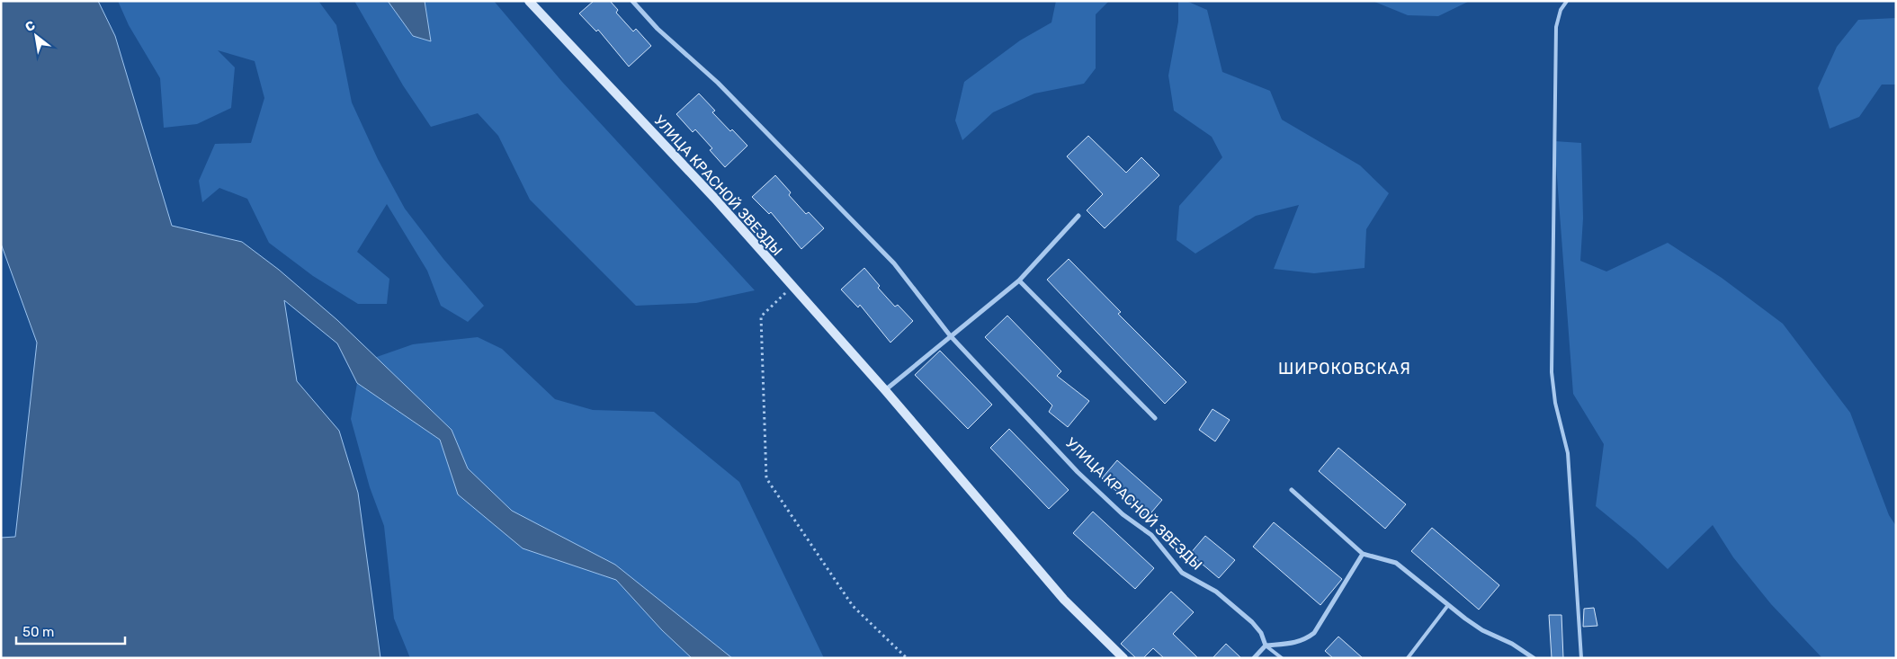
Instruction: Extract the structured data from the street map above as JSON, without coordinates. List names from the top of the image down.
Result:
{
  "streets": {
    "street": ["УЛИЦА КРАСНОЙ ЗВЕЗДЫ"]
  },
  "districts": ["ШИРОКОВСКАЯ"],
  "scale_bar": "50 m",
  "north": "top left"
}
